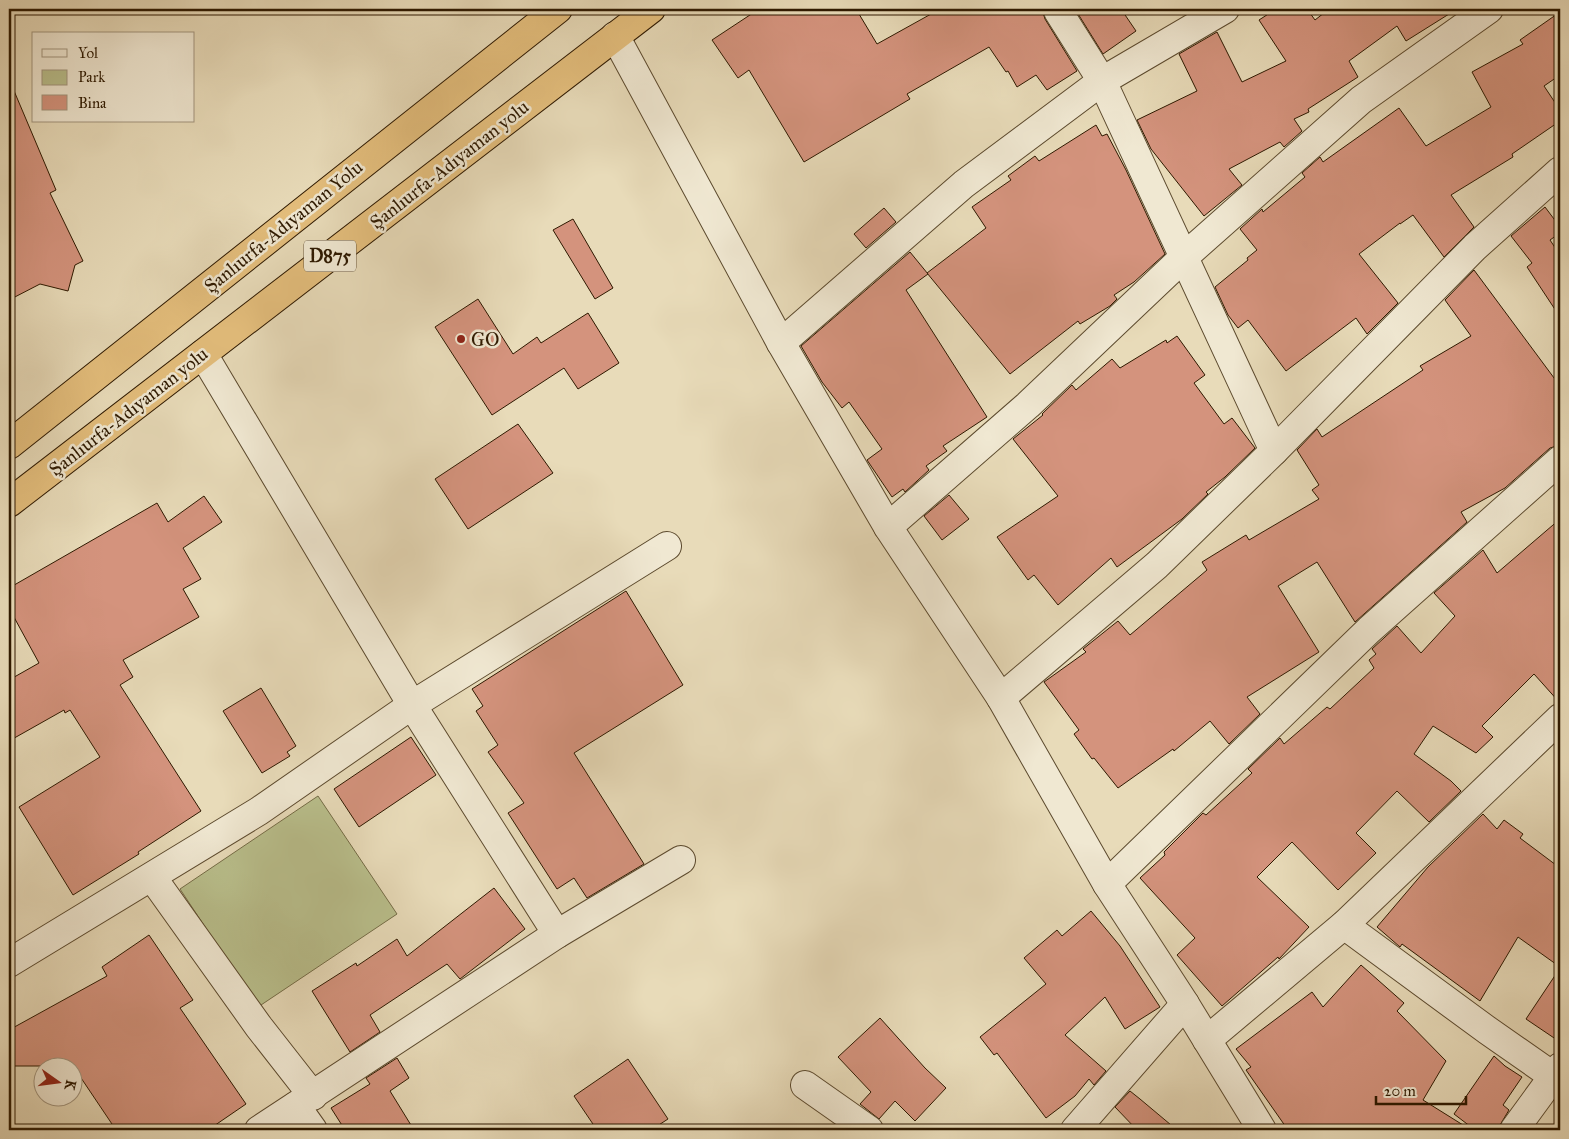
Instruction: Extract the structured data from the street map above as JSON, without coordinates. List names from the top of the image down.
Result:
{
  "streets": {
    "highway": ["Şanlıurfa-Adıyaman yolu", "Şanlıurfa-Adıyaman Yolu", "D875"]
  },
  "places": ["GO"],
  "legend": ["Yol", "Park", "Bina"],
  "scale_bar": "20 m",
  "north": "right"
}
